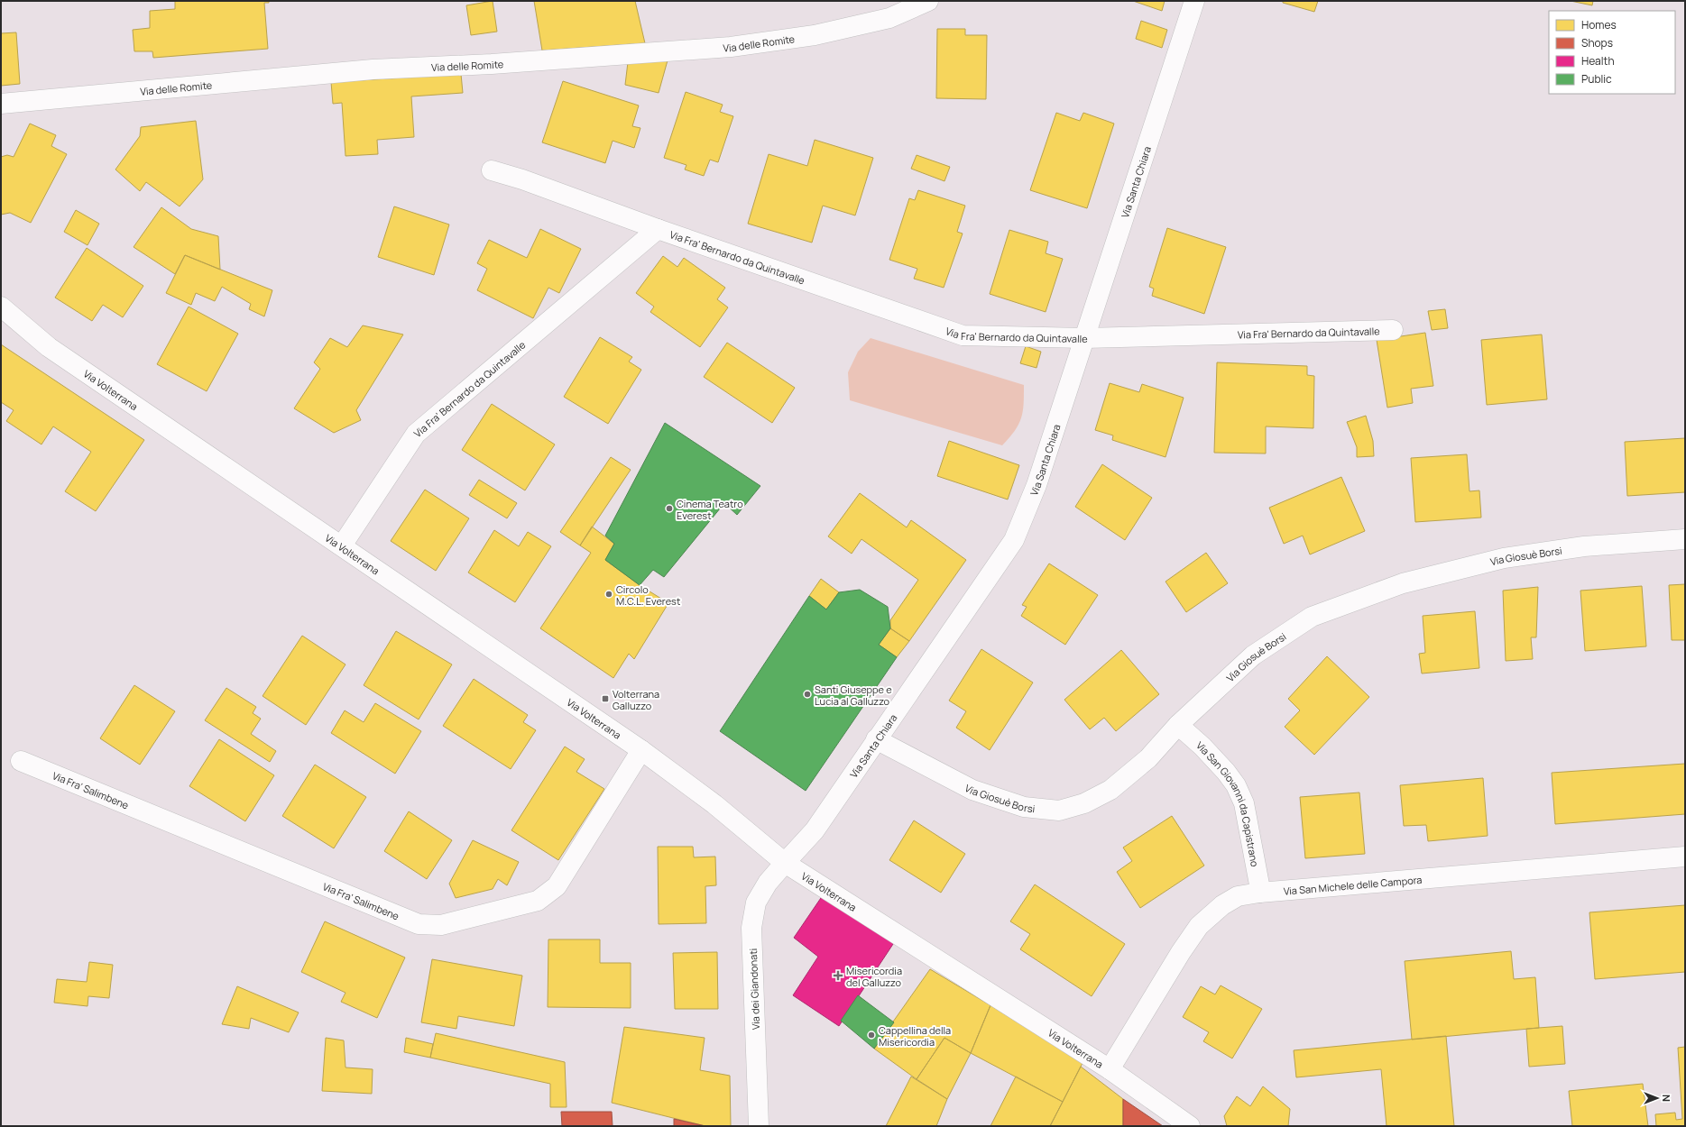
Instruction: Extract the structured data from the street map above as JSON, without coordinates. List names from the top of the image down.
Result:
{
  "streets": {
    "street": [
      "Via delle Romite",
      "Via Santa Chiara",
      "Via Fra' Bernardo da Quintavalle",
      "Via Volterrana",
      "Via Giosuè Borsi",
      "Via Fra' Salimbene",
      "Via San Giovanni da Capistrano",
      "Via San Michele delle Campora",
      "Via dei Giandonati"
    ]
  },
  "crossings": [
    ["Via Santa Chiara", "Via Fra' Bernardo da Quintavalle"],
    ["Via Santa Chiara", "Via Volterrana"],
    ["Via Santa Chiara", "Via Giosuè Borsi"],
    ["Via Santa Chiara", "Via dei Giandonati"],
    ["Via Fra' Bernardo da Quintavalle", "Via Volterrana"],
    ["Via Volterrana", "Via Fra' Salimbene"],
    ["Via Volterrana", "Via San Michele delle Campora"],
    ["Via Volterrana", "Via dei Giandonati"],
    ["Via Giosuè Borsi", "Via San Giovanni da Capistrano"],
    ["Via San Giovanni da Capistrano", "Via San Michele delle Campora"]
  ],
  "places": {
    "other": [
      "Cinema Teatro Everest",
      "Circolo M.C.L. Everest",
      "Santi Giuseppe e Lucia al Galluzzo",
      "Cappellina della Misericordia"
    ],
    "transit": ["Volterrana Galluzzo"],
    "health": ["Misericordia del Galluzzo"]
  },
  "legend": [
    "Homes",
    "Shops",
    "Health",
    "Public"
  ],
  "north": "right"
}
